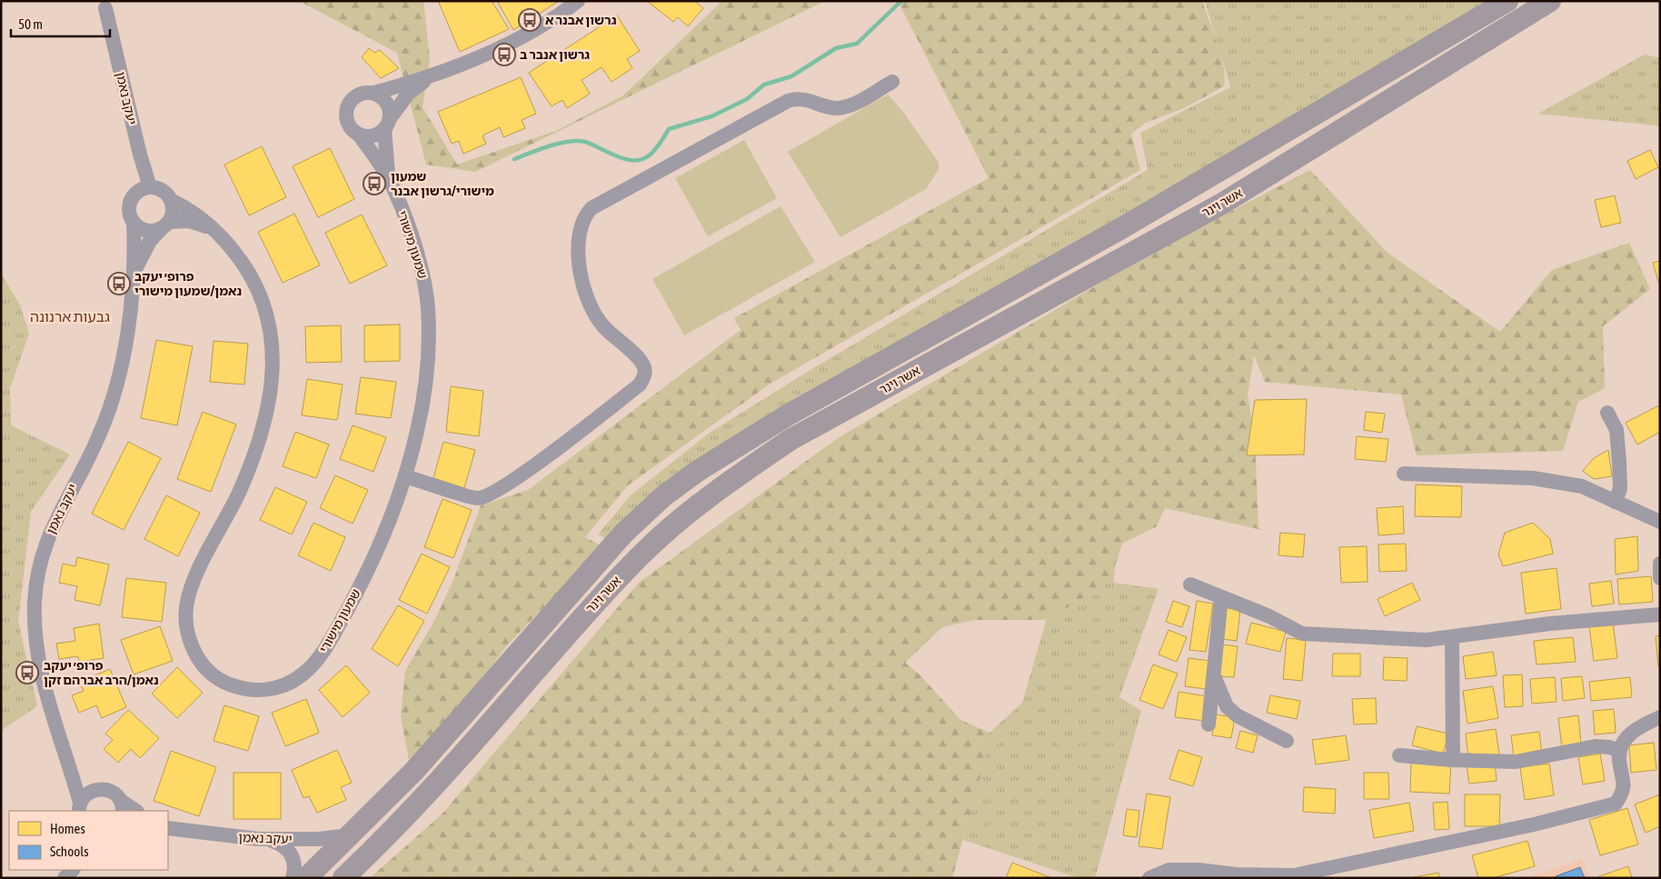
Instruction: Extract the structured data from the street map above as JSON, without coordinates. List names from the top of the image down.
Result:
{
  "streets": {
    "main road": ["אשר וינר"],
    "street": ["יעקב נאמן", "שמעון מישורי"]
  },
  "crossings": [
    ["יעקב נאמן", "אשר וינר"],
    ["יעקב נאמן", "שמעון מישורי"]
  ],
  "districts": ["גבעות ארנונה"],
  "places": {
    "bus stop": [
      "גרשון אבנר א",
      "גרשון אנבר ב",
      "שמעון מישורי/גרשון אבנר",
      "פרופ׳ יעקב נאמן/שמעון מישורי",
      "פרופ׳ יעקב נאמן/הרב אברהם זקן"
    ]
  },
  "legend": ["Homes", "Schools"],
  "scale_bar": "50 m"
}
